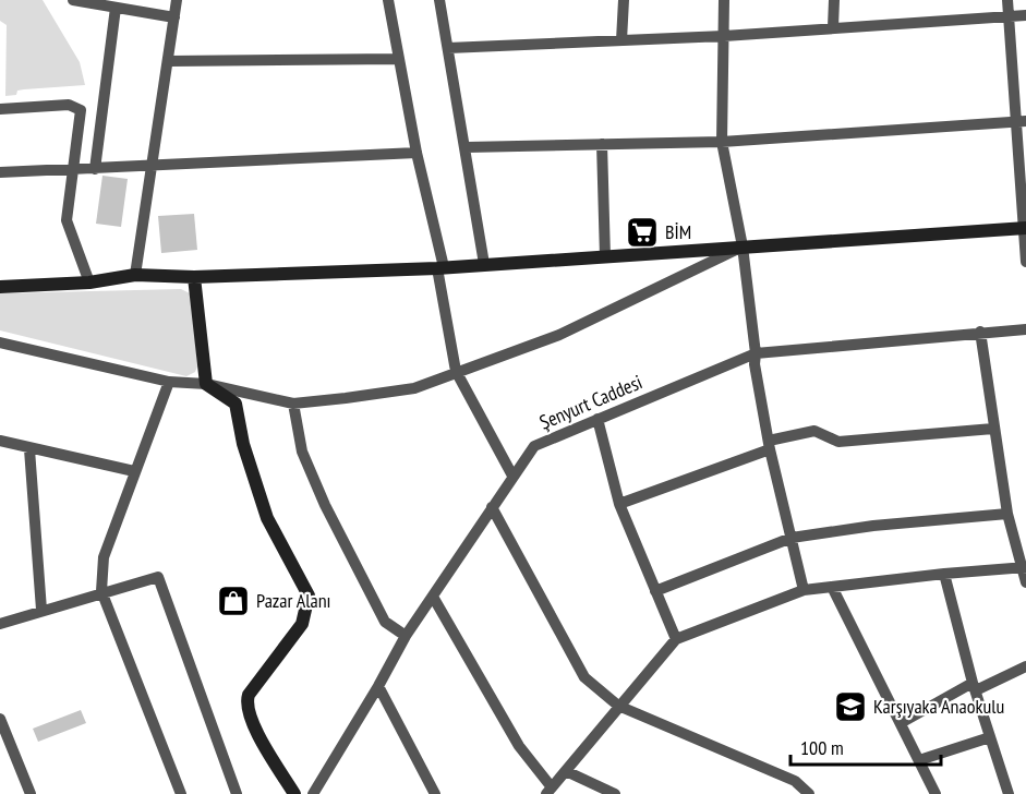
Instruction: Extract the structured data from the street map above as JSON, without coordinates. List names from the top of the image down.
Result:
{
  "streets": {
    "street": ["Şenyurt Caddesi"]
  },
  "places": {
    "supermarket": ["BİM"],
    "shop": ["Pazar Alanı"],
    "school or university": ["Karşıyaka Anaokulu"]
  },
  "scale_bar": "100 m"
}
